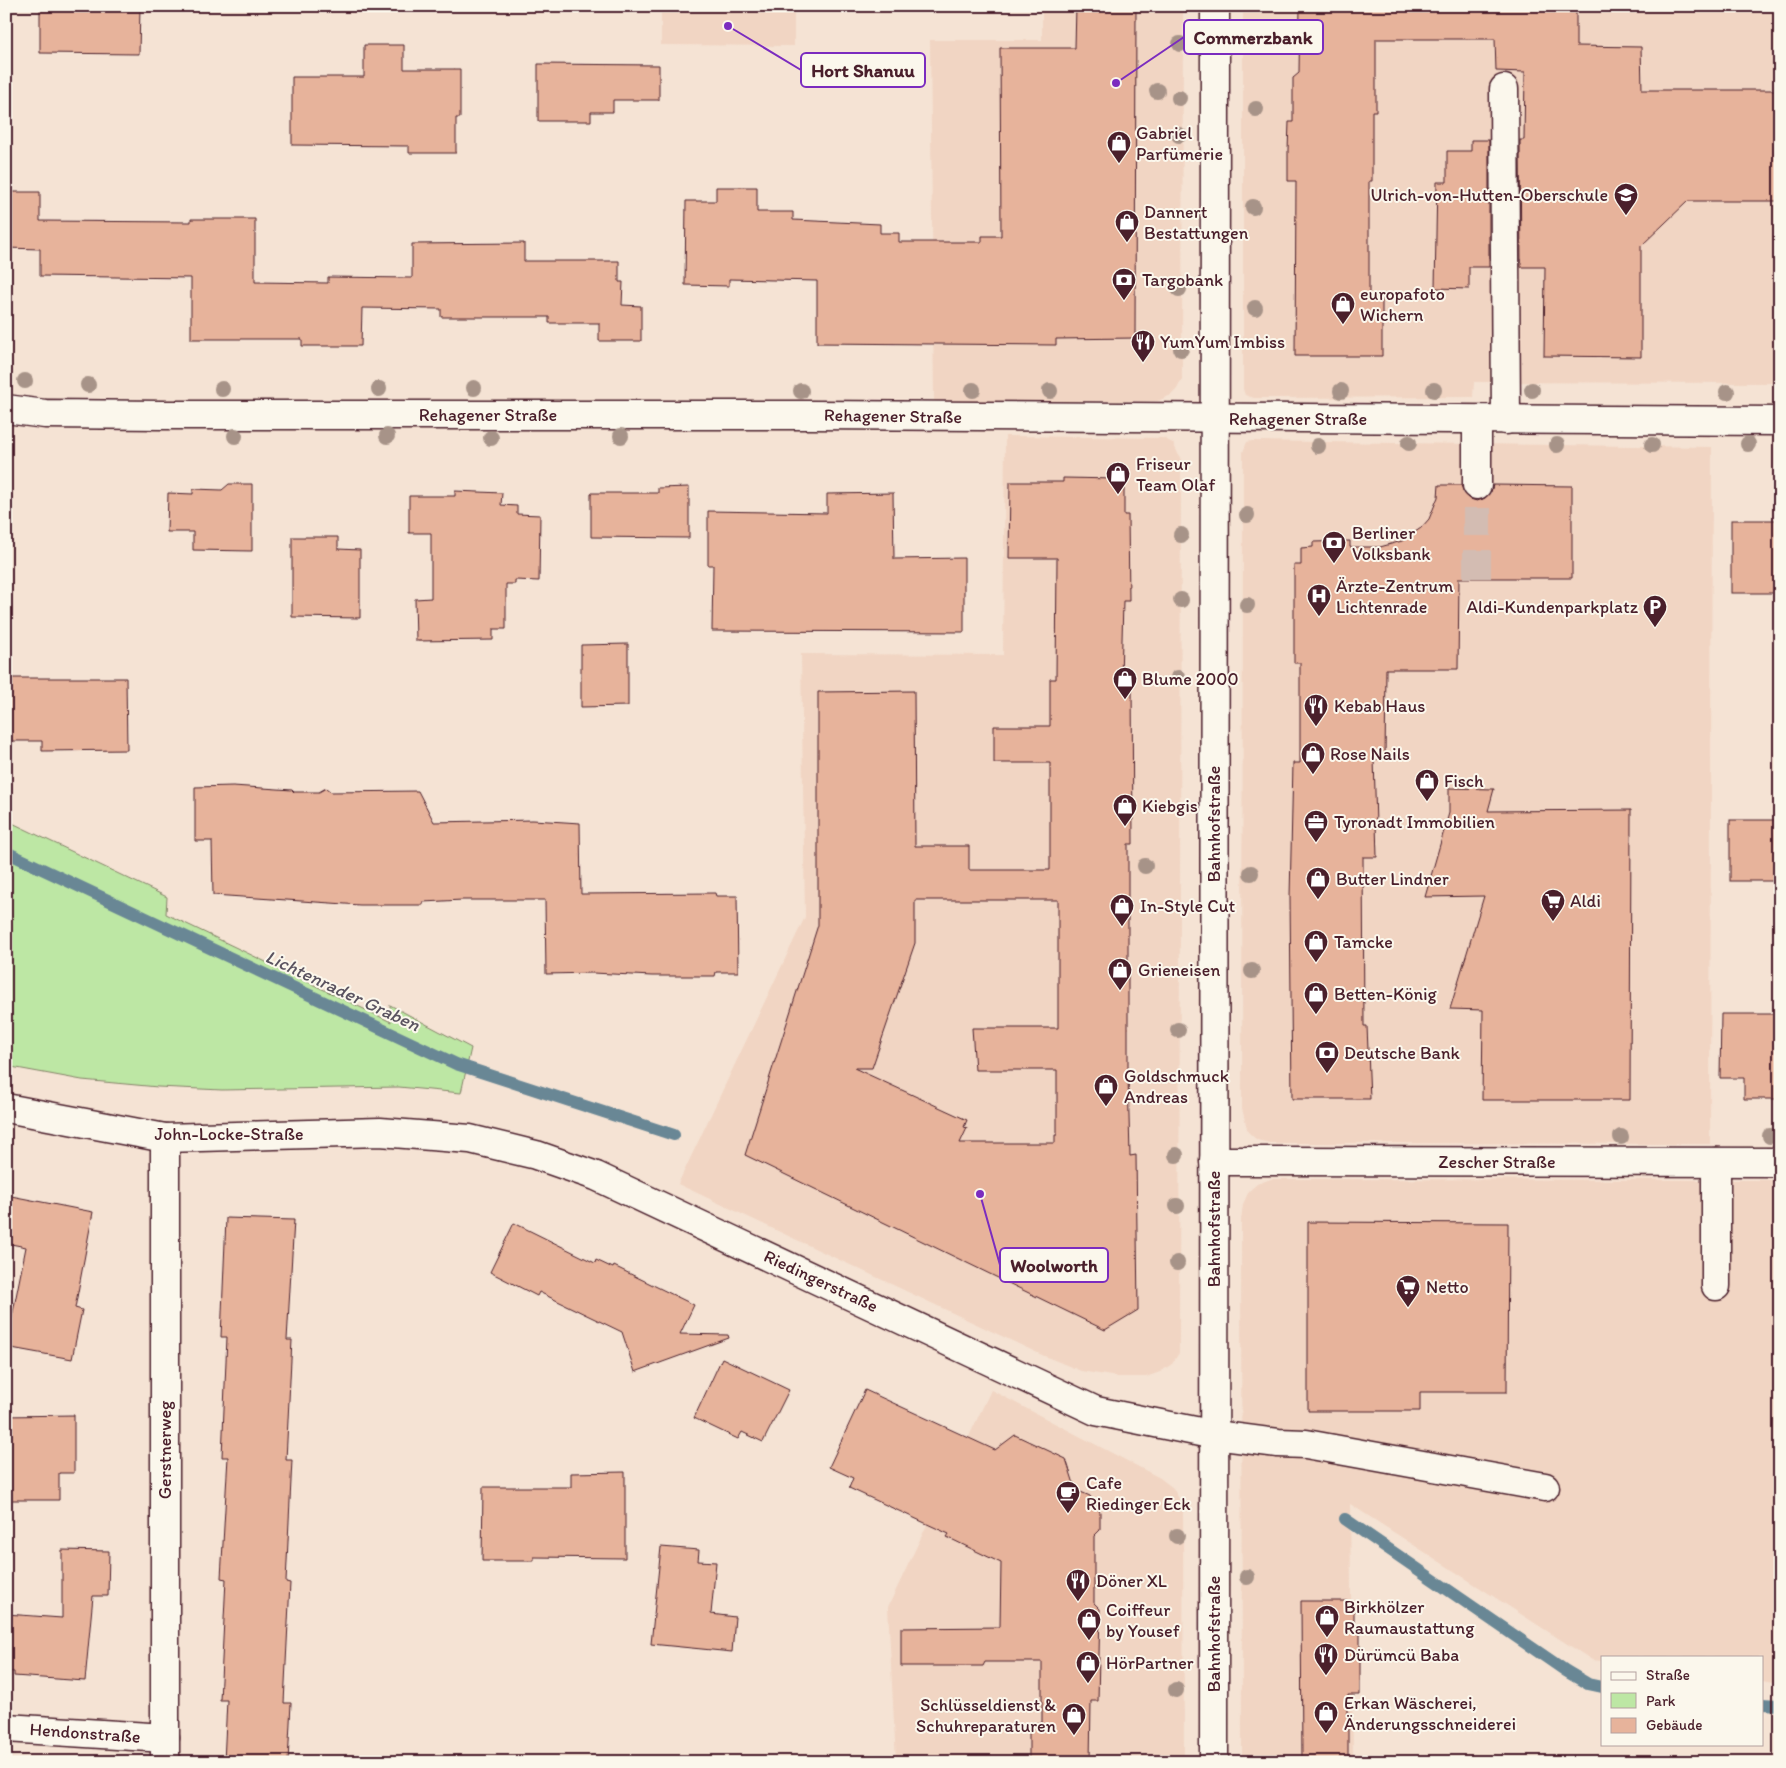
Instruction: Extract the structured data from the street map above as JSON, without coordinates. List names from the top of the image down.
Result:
{
  "streets": {
    "street": [
      "Rehagener Straße",
      "Bahnhofstraße",
      "John-Locke-Straße",
      "Zescher Straße",
      "Riedingerstraße",
      "Gerstnerweg",
      "Hendonstraße"
    ]
  },
  "crossings": [
    ["Rehagener Straße", "Bahnhofstraße"],
    ["Bahnhofstraße", "Zescher Straße"],
    ["Bahnhofstraße", "Riedingerstraße"],
    ["John-Locke-Straße", "Riedingerstraße"],
    ["John-Locke-Straße", "Gerstnerweg"],
    ["Gerstnerweg", "Hendonstraße"]
  ],
  "water": ["Lichtenrader Graben"],
  "places": {
    "other": ["Hort Shanuu", "Commerzbank", "Woolworth"],
    "shop": [
      "Gabriel Parfümerie",
      "Dannert Bestattungen",
      "europafoto Wichern",
      "Friseur Team Olaf",
      "Blume 2000",
      "Rose Nails",
      "Fisch",
      "Kiebgis",
      "Butter Lindner",
      "In-Style Cut",
      "Tamcke",
      "Grieneisen",
      "Betten-König",
      "Goldschmuck Andreas",
      "Birkhölzer Raumaustattung",
      "Coiffeur by Yousef",
      "HörPartner",
      "Erkan Wäscherei, Änderungsschneiderei",
      "Schlüsseldienst & Schuhreparaturen"
    ],
    "school or university": ["Ulrich-von-Hutten-Oberschule"],
    "bank": ["Targobank", "Berliner Volksbank", "Deutsche Bank"],
    "restaurant": [
      "YumYum Imbiss",
      "Kebab Haus",
      "Döner XL",
      "Dürümcü Baba"
    ],
    "hospital": ["Ärzte-Zentrum Lichtenrade"],
    "parking": ["Aldi-Kundenparkplatz"],
    "office": ["Tyronadt Immobilien"],
    "supermarket": ["Aldi", "Netto"],
    "cafe": ["Cafe Riedinger Eck"]
  },
  "legend": ["Straße", "Park", "Gebäude"]
}
